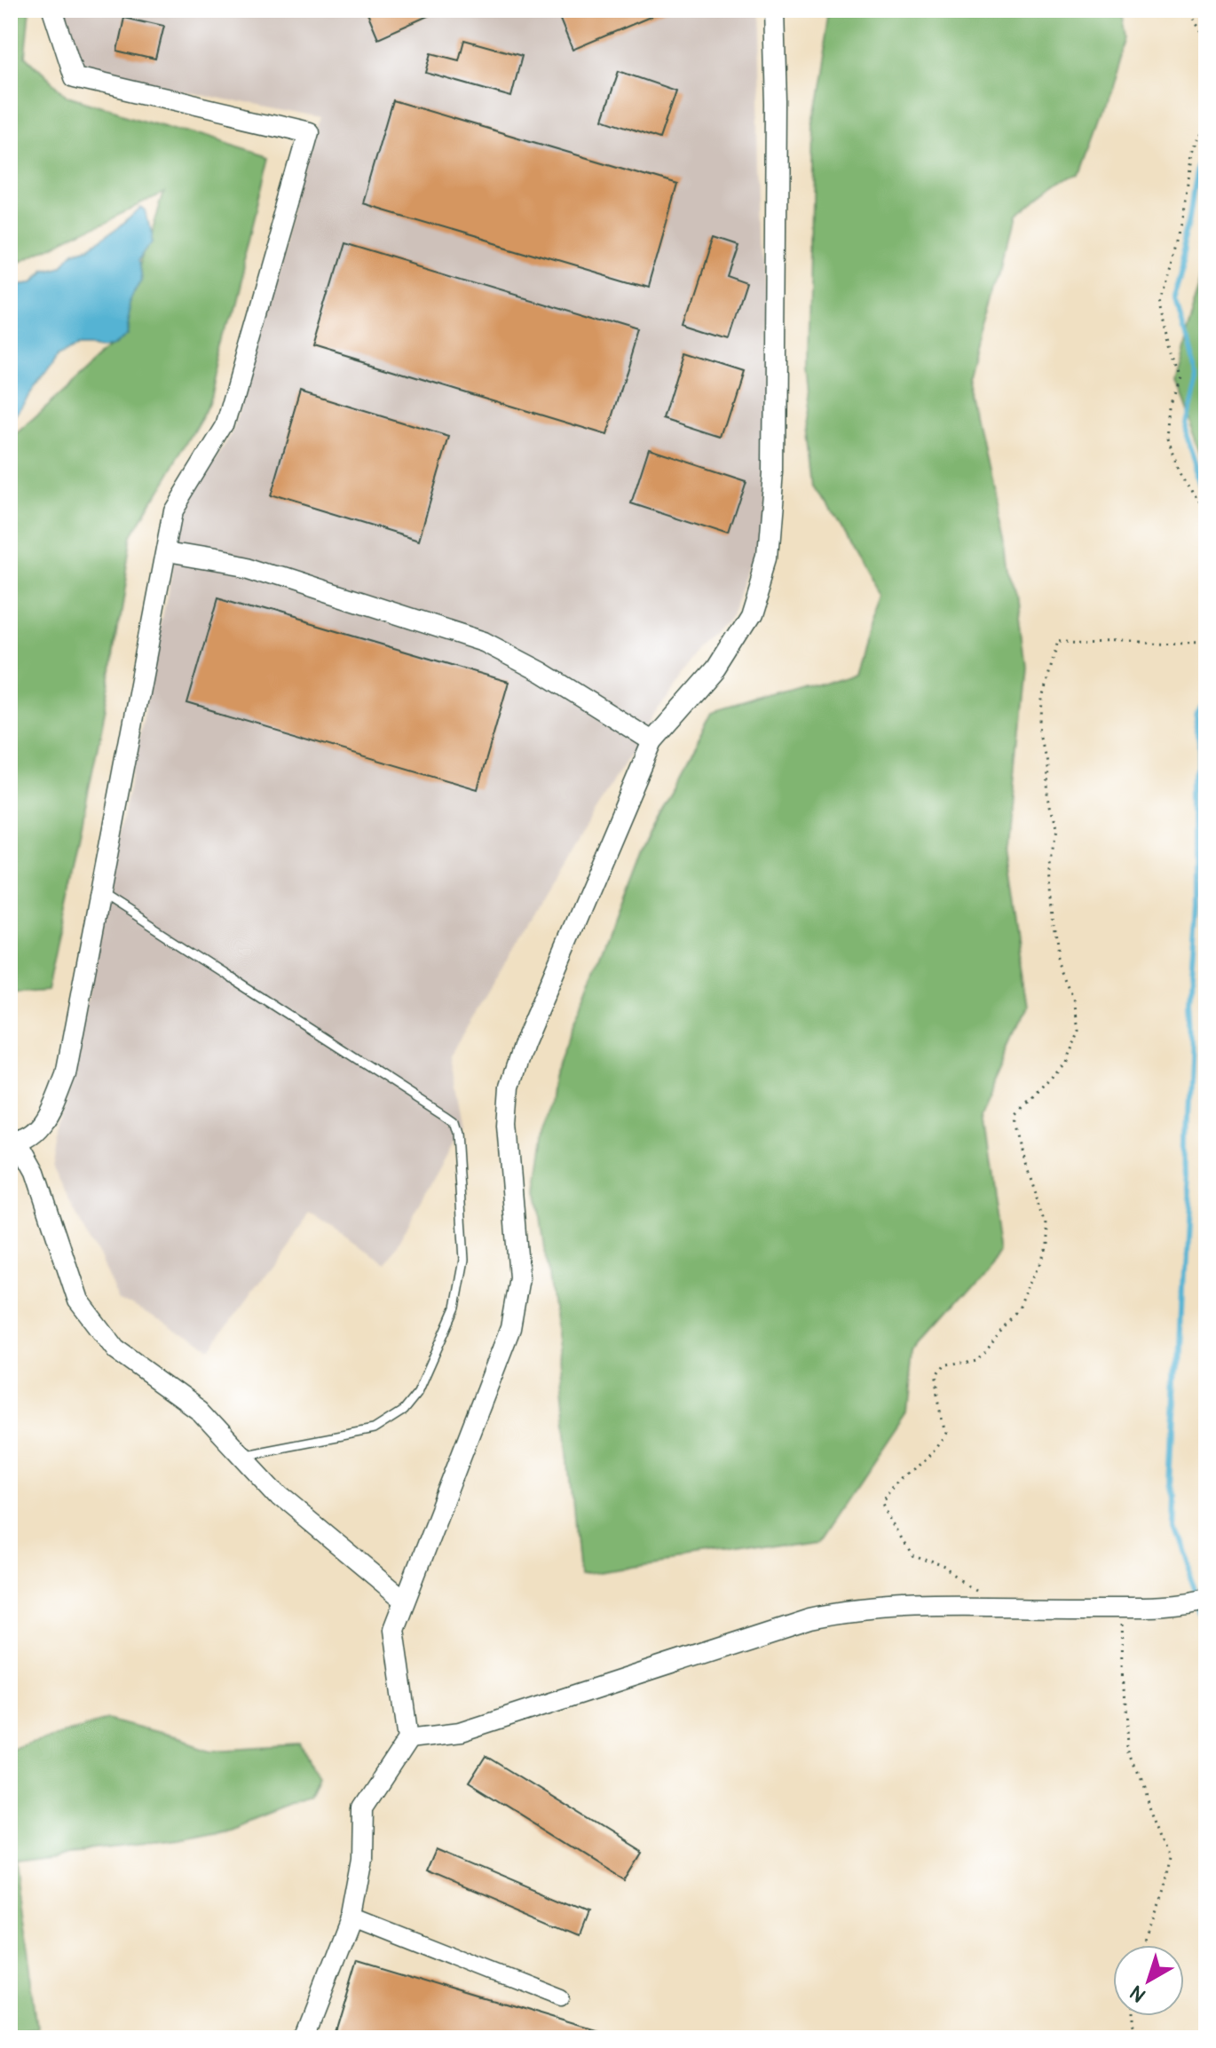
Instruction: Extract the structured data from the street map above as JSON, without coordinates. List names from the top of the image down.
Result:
{
  "north": "bottom left"
}
